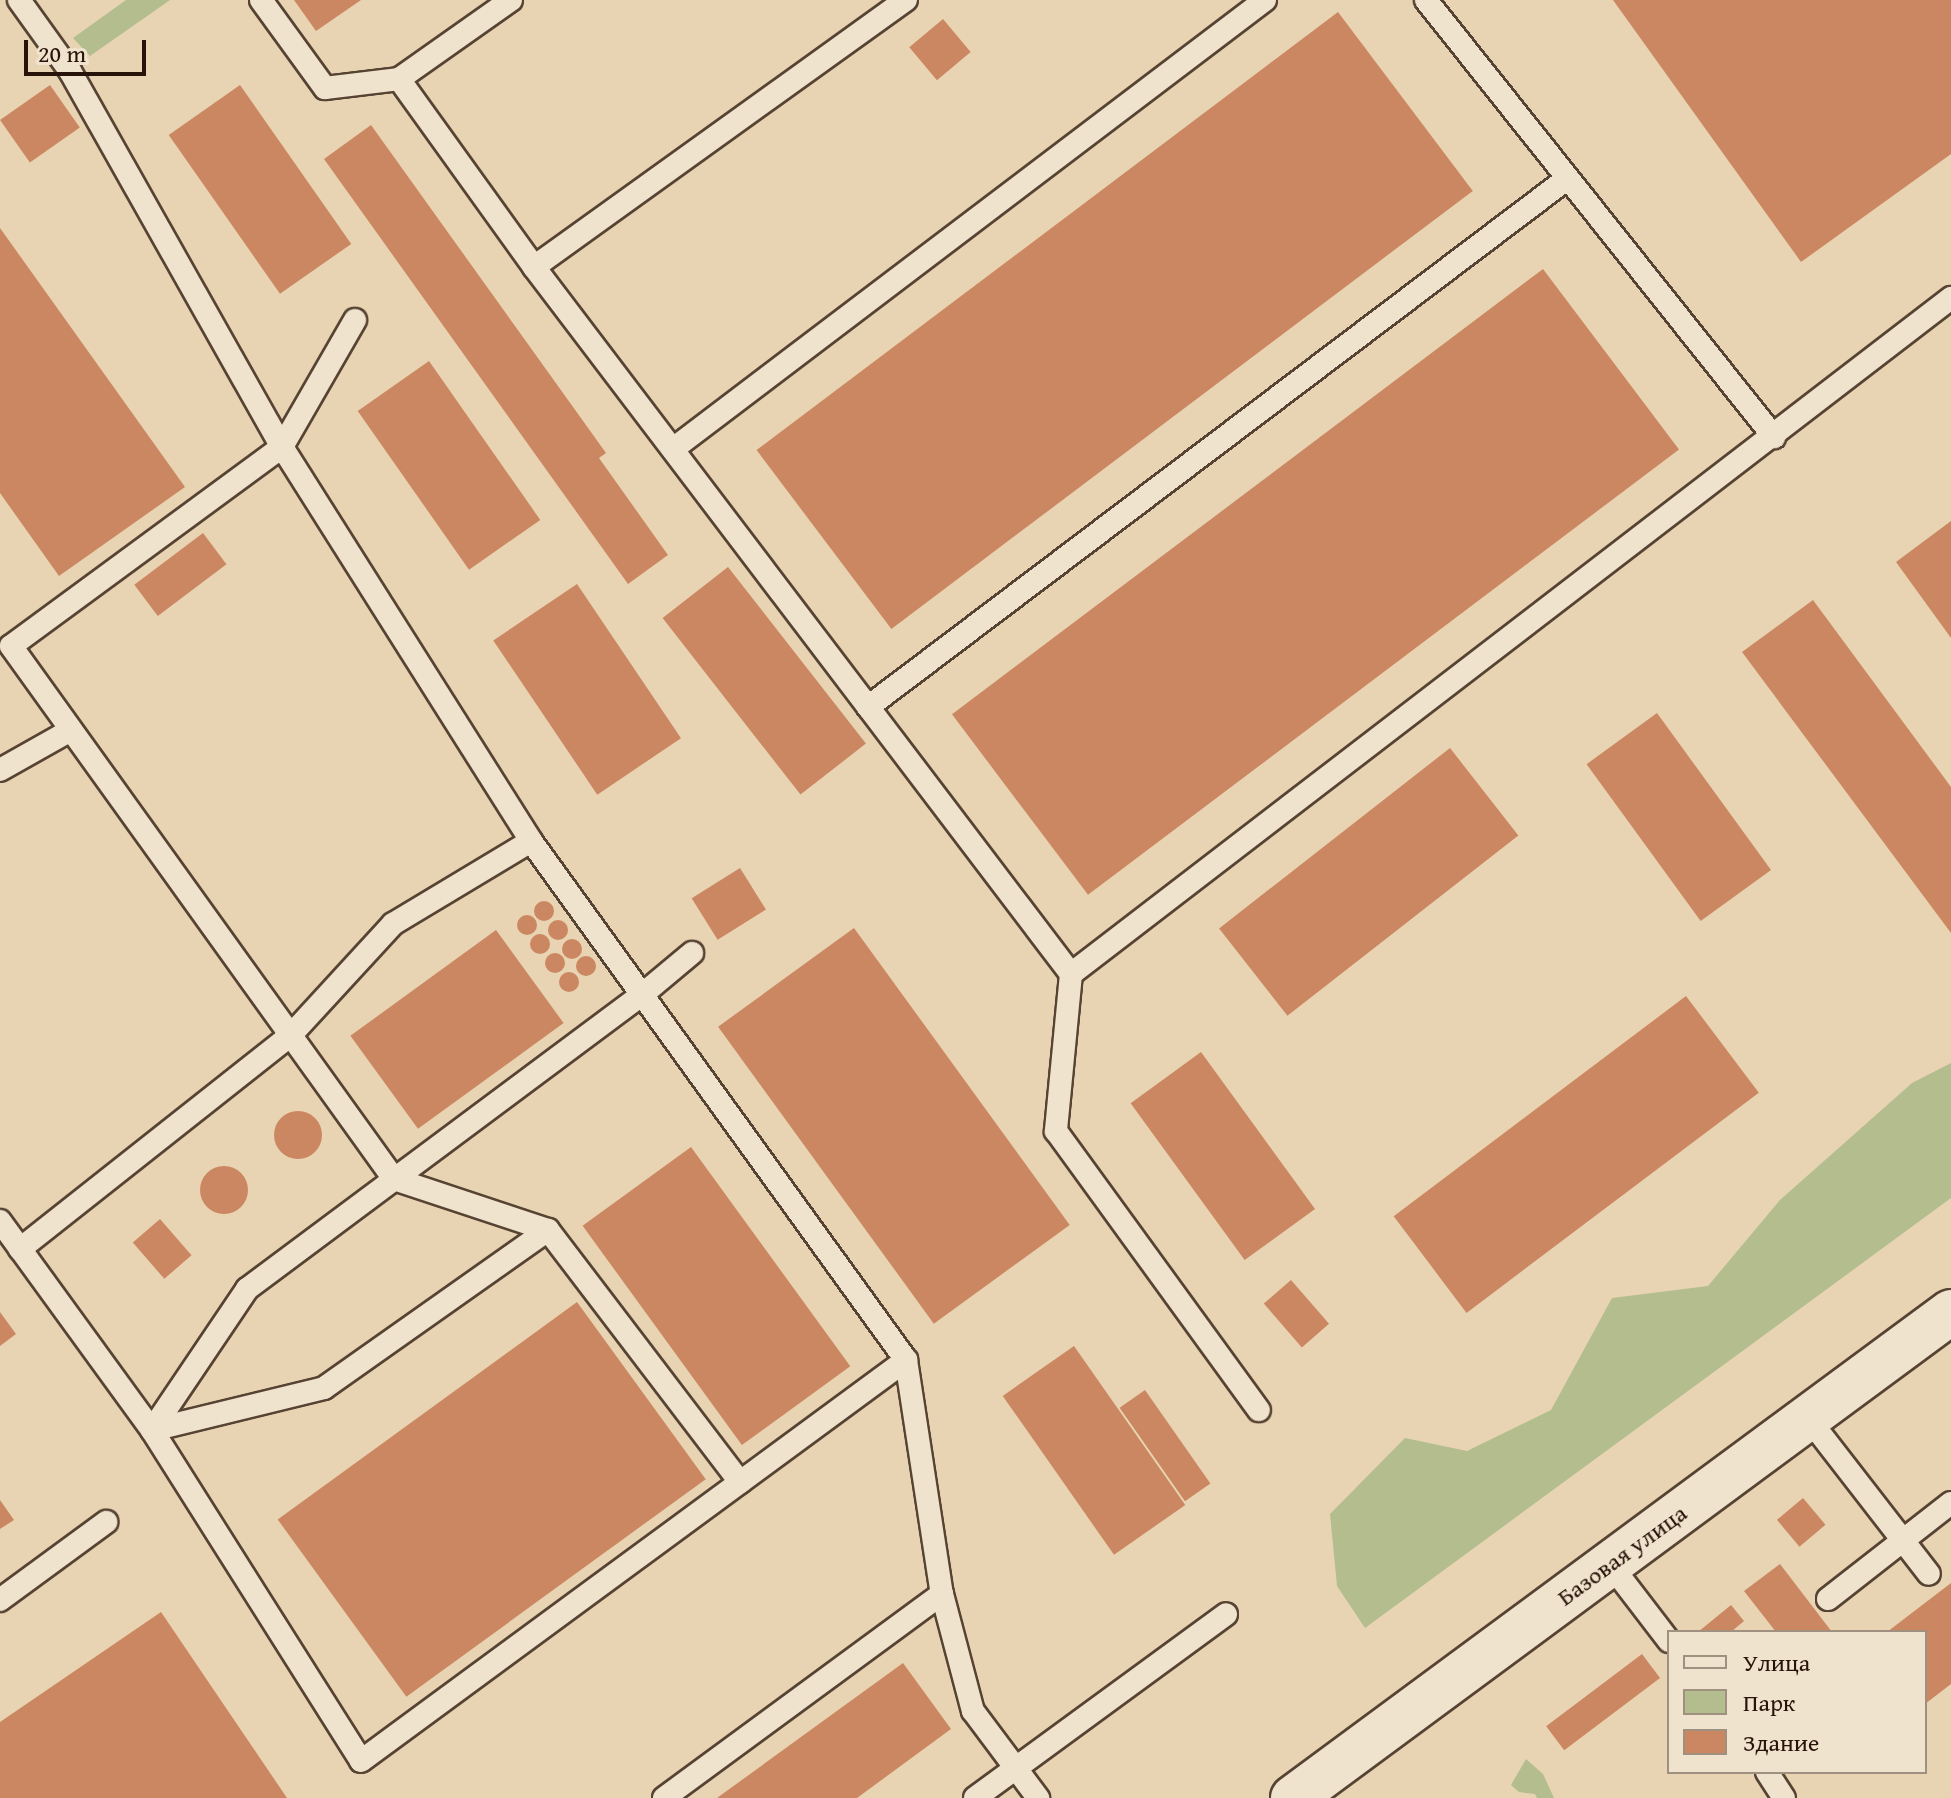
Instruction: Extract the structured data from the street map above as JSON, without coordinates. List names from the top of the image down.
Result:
{
  "streets": {
    "street": ["Базовая улица"]
  },
  "legend": ["Улица", "Парк", "Здание"],
  "scale_bar": "20 m"
}
